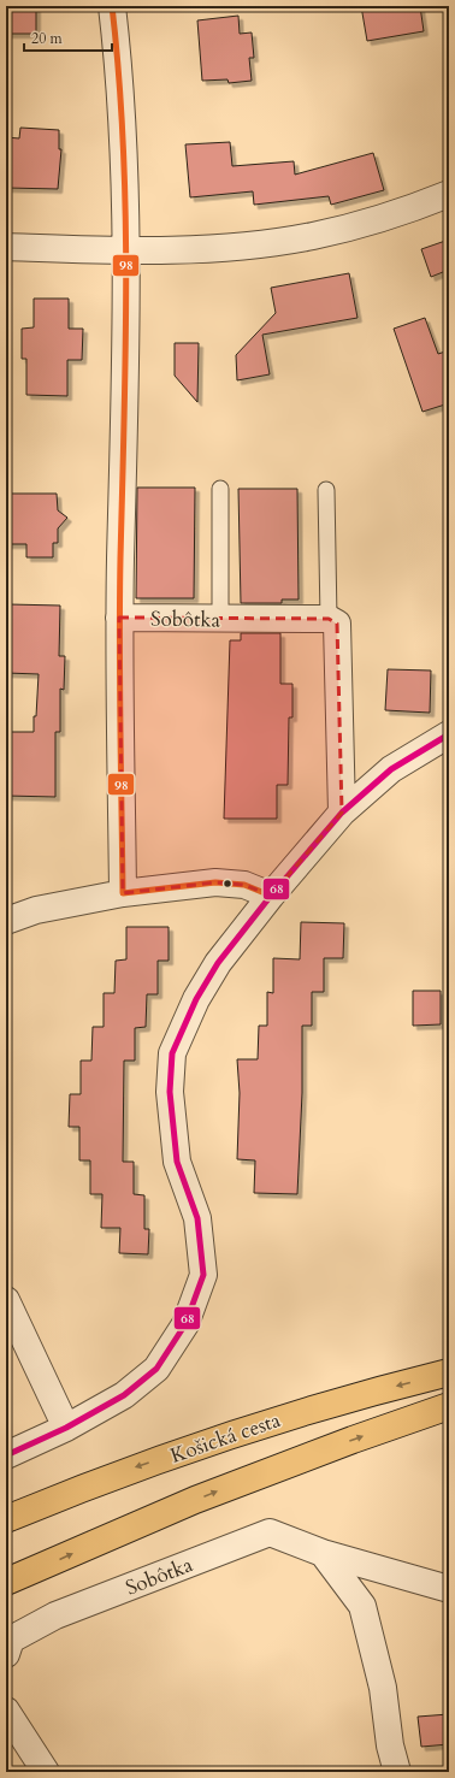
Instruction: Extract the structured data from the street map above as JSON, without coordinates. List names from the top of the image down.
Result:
{
  "streets": {
    "main road": ["Košická cesta"],
    "street": ["Sobôtka"]
  },
  "lines": ["transit line 98", "transit line 68"],
  "scale_bar": "20 m"
}
